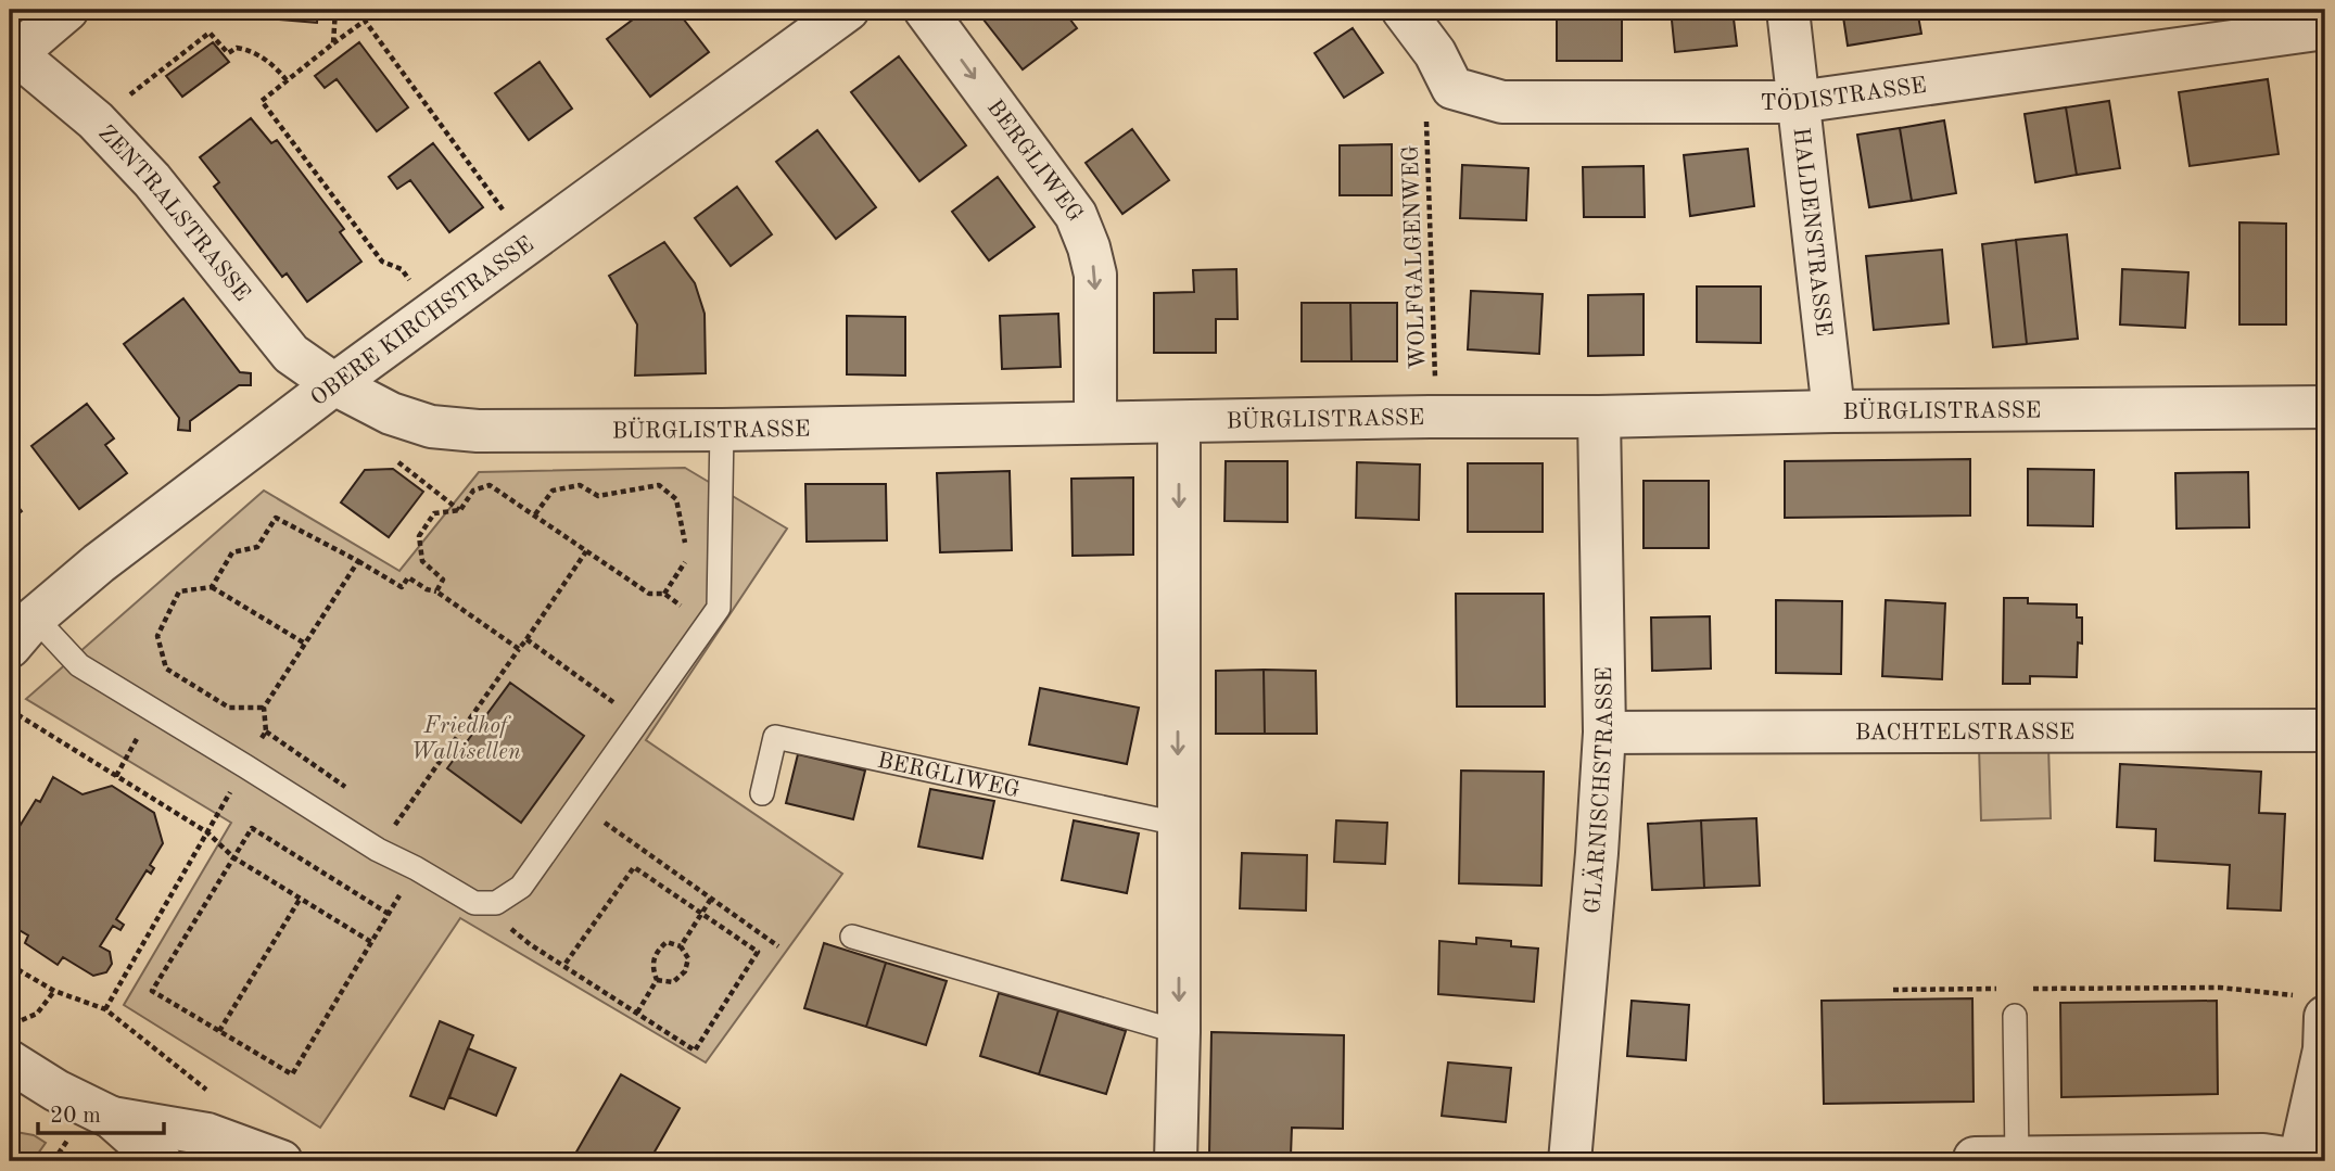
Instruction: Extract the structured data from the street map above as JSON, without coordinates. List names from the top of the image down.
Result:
{
  "streets": {
    "street": [
      "TÖDISTRASSE",
      "BERGLIWEG",
      "ZENTRALSTRASSE",
      "HALDENSTRASSE",
      "OBERE KIRCHSTRASSE",
      "BÜRGLISTRASSE",
      "BACHTELSTRASSE",
      "GLÄRNISCHSTRASSE"
    ],
    "path": ["WOLFGALGENWEG"]
  },
  "crossings": [
    ["TÖDISTRASSE", "HALDENSTRASSE"],
    ["TÖDISTRASSE", "WOLFGALGENWEG"],
    ["BERGLIWEG", "BÜRGLISTRASSE"],
    ["ZENTRALSTRASSE", "OBERE KIRCHSTRASSE"],
    ["ZENTRALSTRASSE", "BÜRGLISTRASSE"],
    ["HALDENSTRASSE", "BÜRGLISTRASSE"],
    ["OBERE KIRCHSTRASSE", "BÜRGLISTRASSE"],
    ["BÜRGLISTRASSE", "GLÄRNISCHSTRASSE"],
    ["BACHTELSTRASSE", "GLÄRNISCHSTRASSE"]
  ],
  "one_way": ["BERGLIWEG"],
  "parks": ["Friedhof Wallisellen"],
  "scale_bar": "20 m"
}
